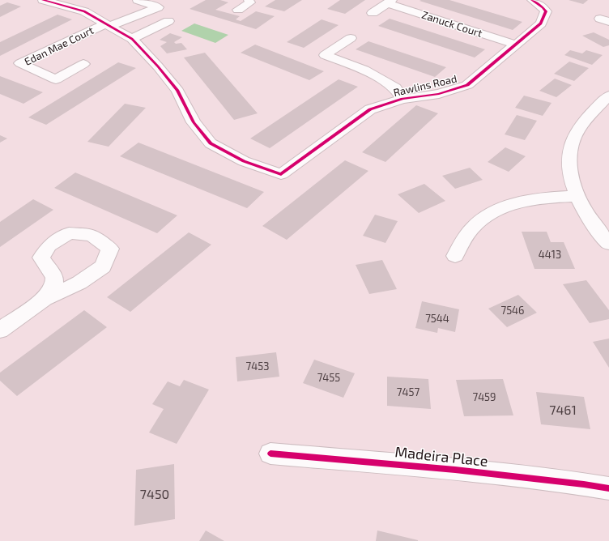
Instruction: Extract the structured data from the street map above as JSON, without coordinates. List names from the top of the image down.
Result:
{
  "streets": {
    "street": [
      "Zanuck Court",
      "Edan Mae Court",
      "Rawlins Road",
      "Madeira Place"
    ]
  },
  "crossings": [
    ["Zanuck Court", "Rawlins Road"]
  ],
  "house_numbers": [
    "4413",
    "7546",
    "7544",
    "7453",
    "7455",
    "7457",
    "7459",
    "7461",
    "7450"
  ]
}
